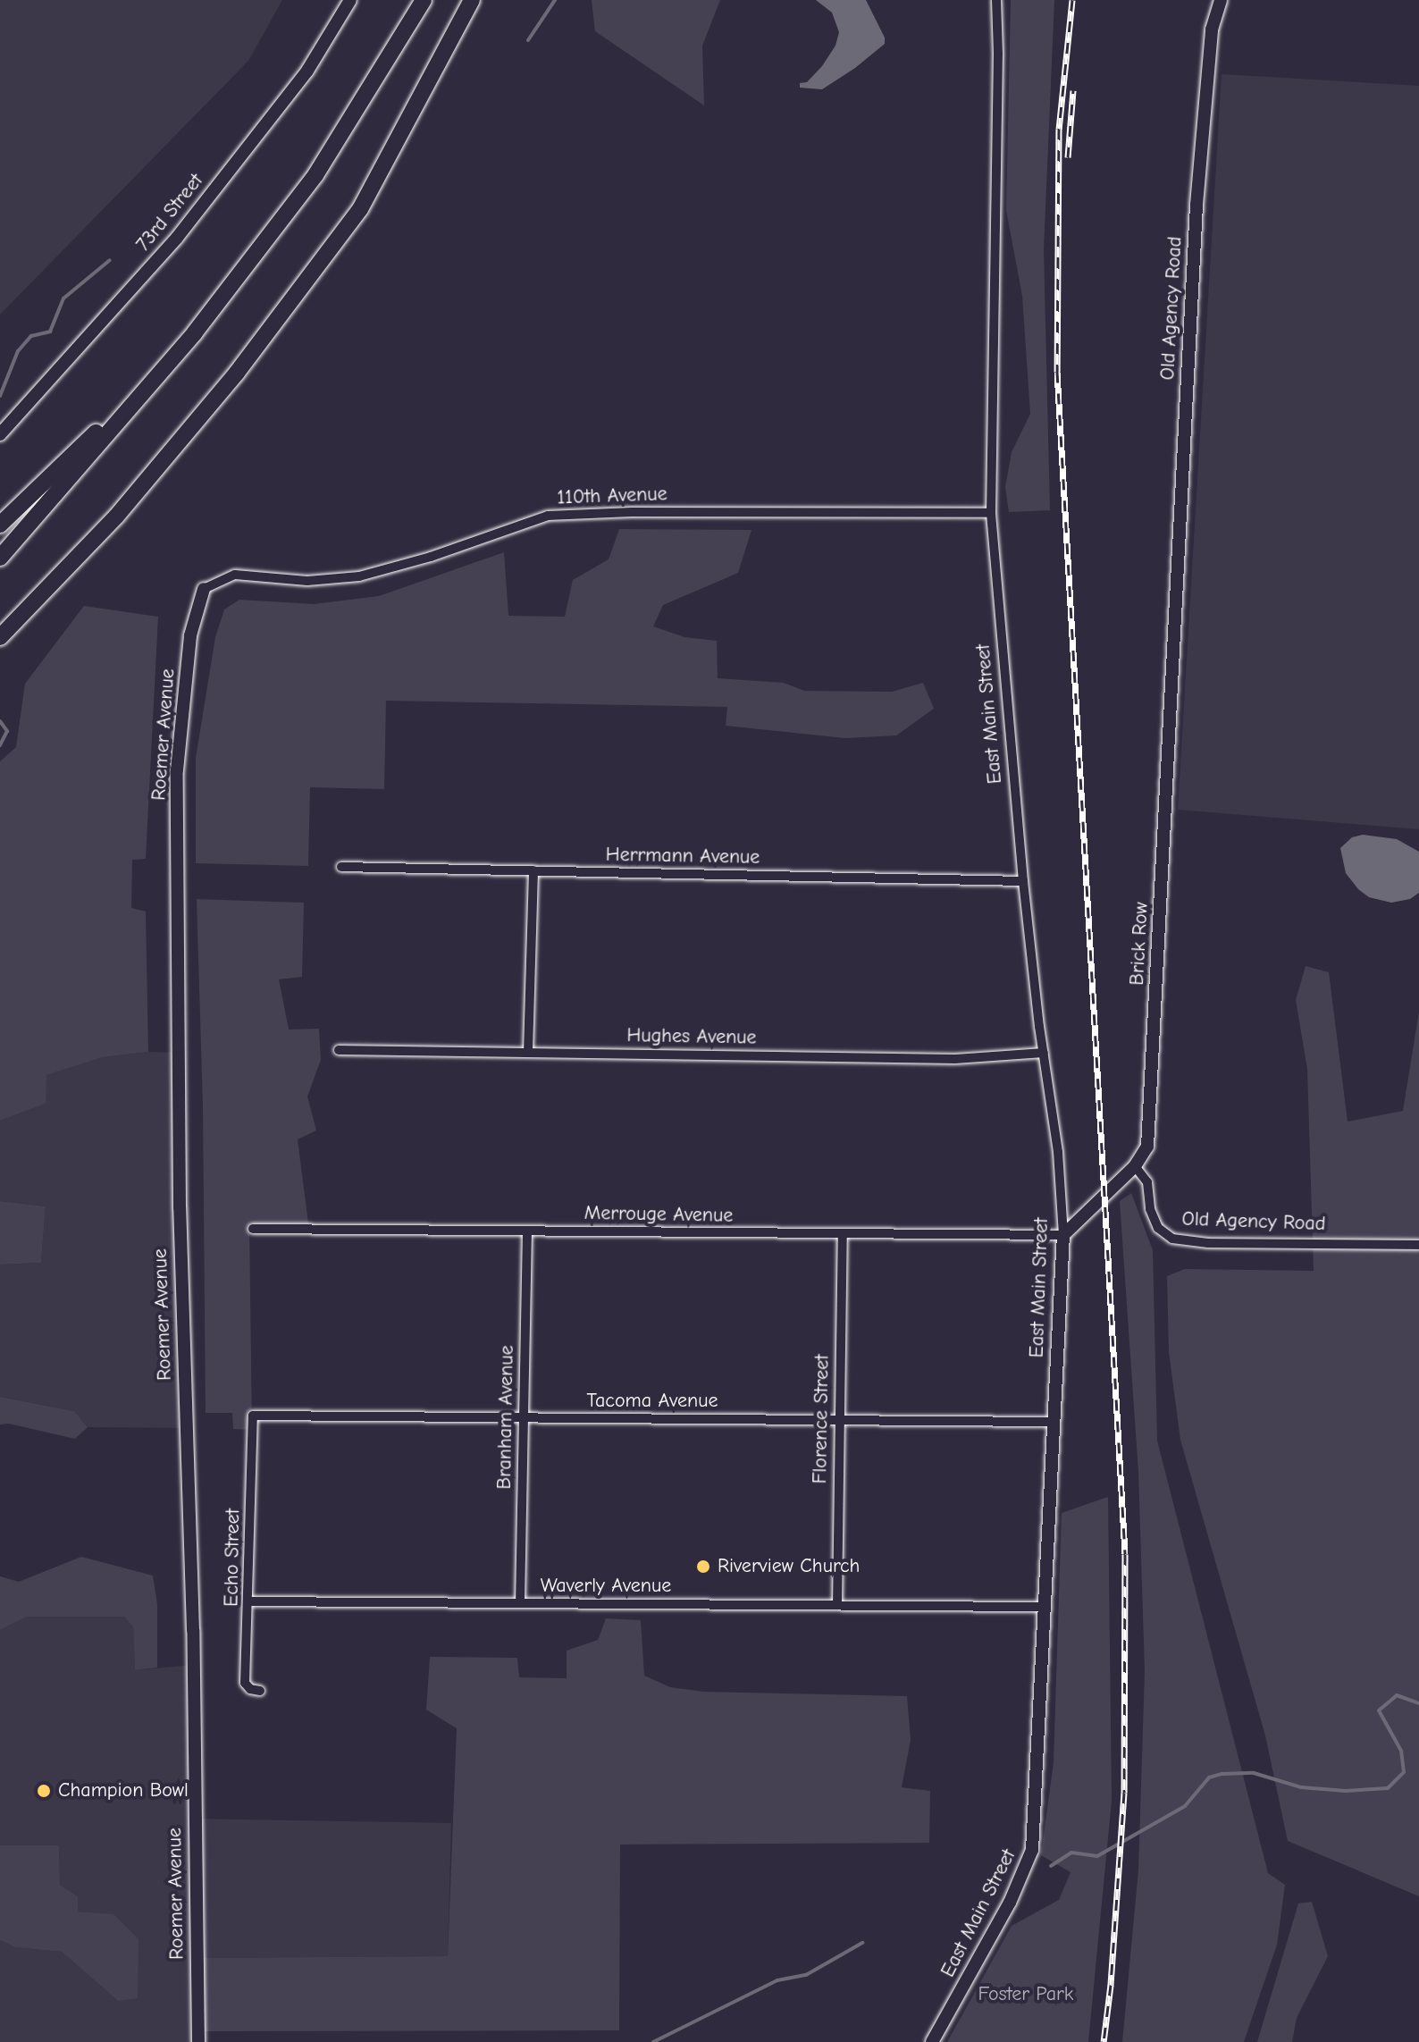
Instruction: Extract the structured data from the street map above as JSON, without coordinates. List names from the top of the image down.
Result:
{
  "streets": {
    "street": [
      "73rd Street",
      "Old Agency Road",
      "110th Avenue",
      "East Main Street",
      "Roemer Avenue",
      "Herrmann Avenue",
      "Brick Row",
      "Hughes Avenue",
      "Merrouge Avenue",
      "Tacoma Avenue",
      "Branham Avenue",
      "Florence Street",
      "Echo Street",
      "Waverly Avenue"
    ]
  },
  "crossings": [
    ["Old Agency Road", "Brick Row"],
    ["110th Avenue", "East Main Street"],
    ["110th Avenue", "Roemer Avenue"],
    ["East Main Street", "Herrmann Avenue"],
    ["East Main Street", "Brick Row"],
    ["East Main Street", "Hughes Avenue"],
    ["East Main Street", "Merrouge Avenue"],
    ["East Main Street", "Tacoma Avenue"],
    ["East Main Street", "Waverly Avenue"],
    ["Brick Row", "Merrouge Avenue"],
    ["Merrouge Avenue", "Branham Avenue"],
    ["Merrouge Avenue", "Florence Street"],
    ["Tacoma Avenue", "Branham Avenue"],
    ["Tacoma Avenue", "Florence Street"],
    ["Tacoma Avenue", "Echo Street"],
    ["Branham Avenue", "Waverly Avenue"],
    ["Florence Street", "Waverly Avenue"],
    ["Echo Street", "Waverly Avenue"]
  ],
  "parks": ["Foster Park"],
  "places": ["Riverview Church", "Champion Bowl"]
}
